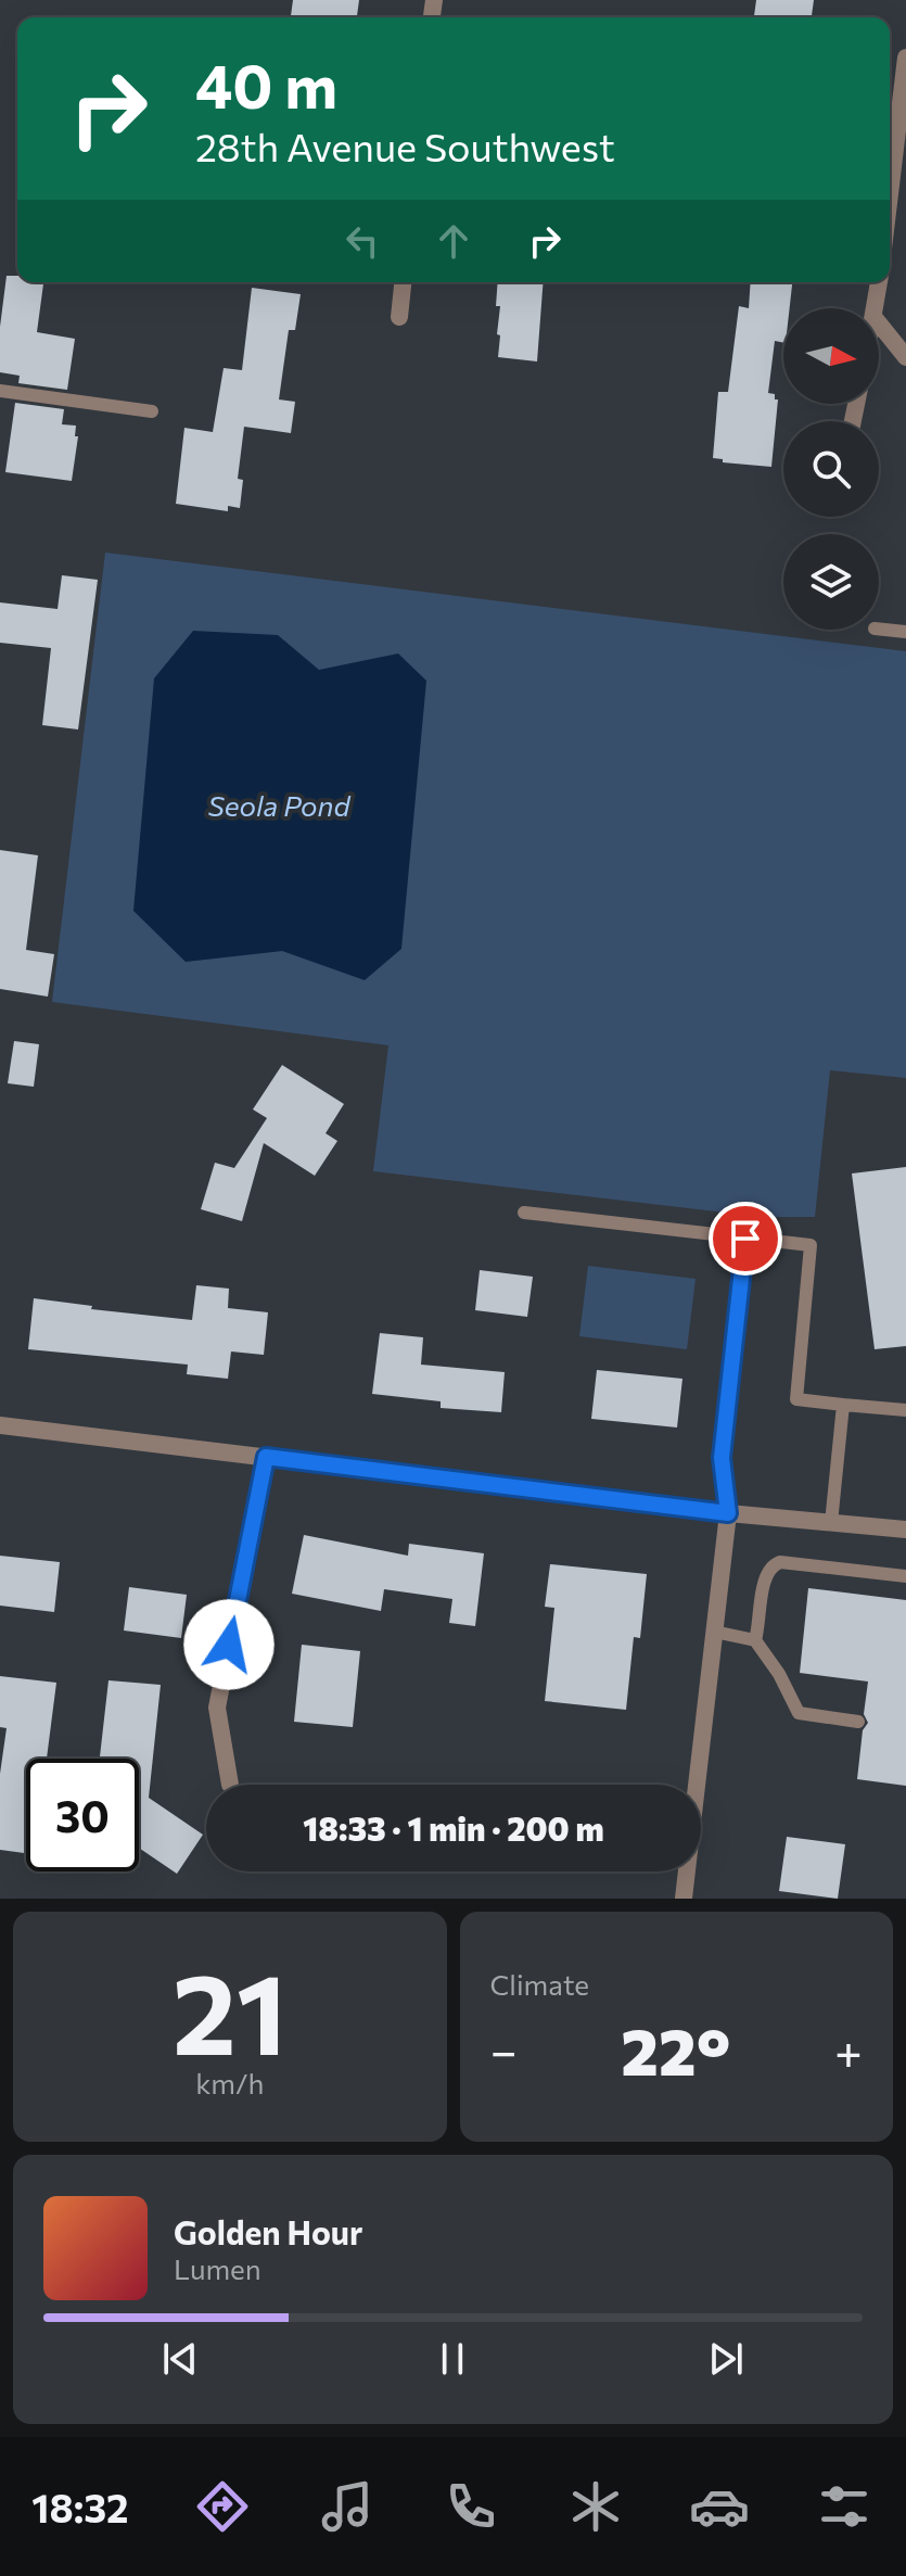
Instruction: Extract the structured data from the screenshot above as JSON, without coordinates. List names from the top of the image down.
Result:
{
  "water": ["Seola Pond"],
  "north": "right",
  "page": {
    "turn": ["40 m", "28th Avenue Southwest"],
    "limit": "30",
    "trip": "18:33 · 1 min · 200 m",
    "tile": [
      ["21", "km/h"],
      "Climate"
    ],
    "heat": ["−", "22°", "+"],
    "song": ["Golden Hour", "Lumen"],
    "tabs": "18:32"
  }
}
